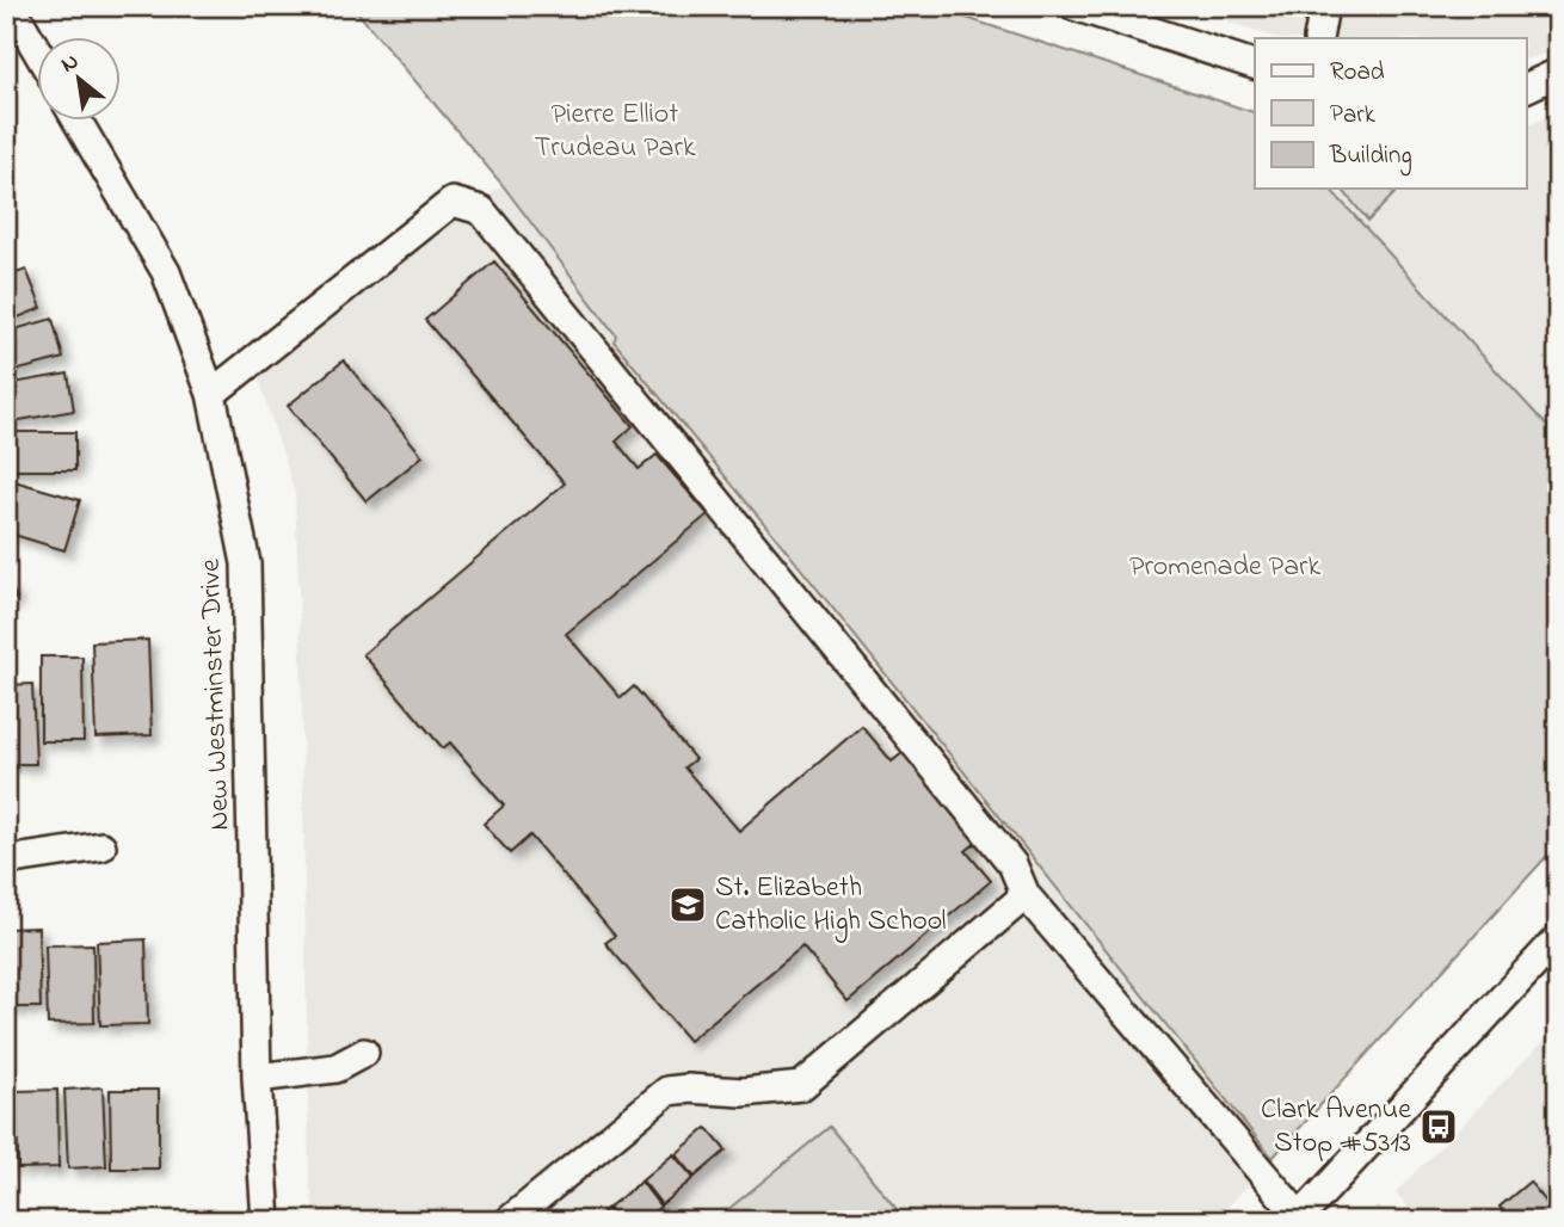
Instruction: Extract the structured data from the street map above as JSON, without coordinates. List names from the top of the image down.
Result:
{
  "streets": {
    "street": ["New Westminster Drive"]
  },
  "parks": ["Pierre Elliot Trudeau Park", "Promenade Park"],
  "places": {
    "school or university": ["St. Elizabeth Catholic High School"],
    "bus stop": ["Clark Avenue Stop #5313"]
  },
  "legend": ["Road", "Park", "Building"],
  "north": "top left"
}
